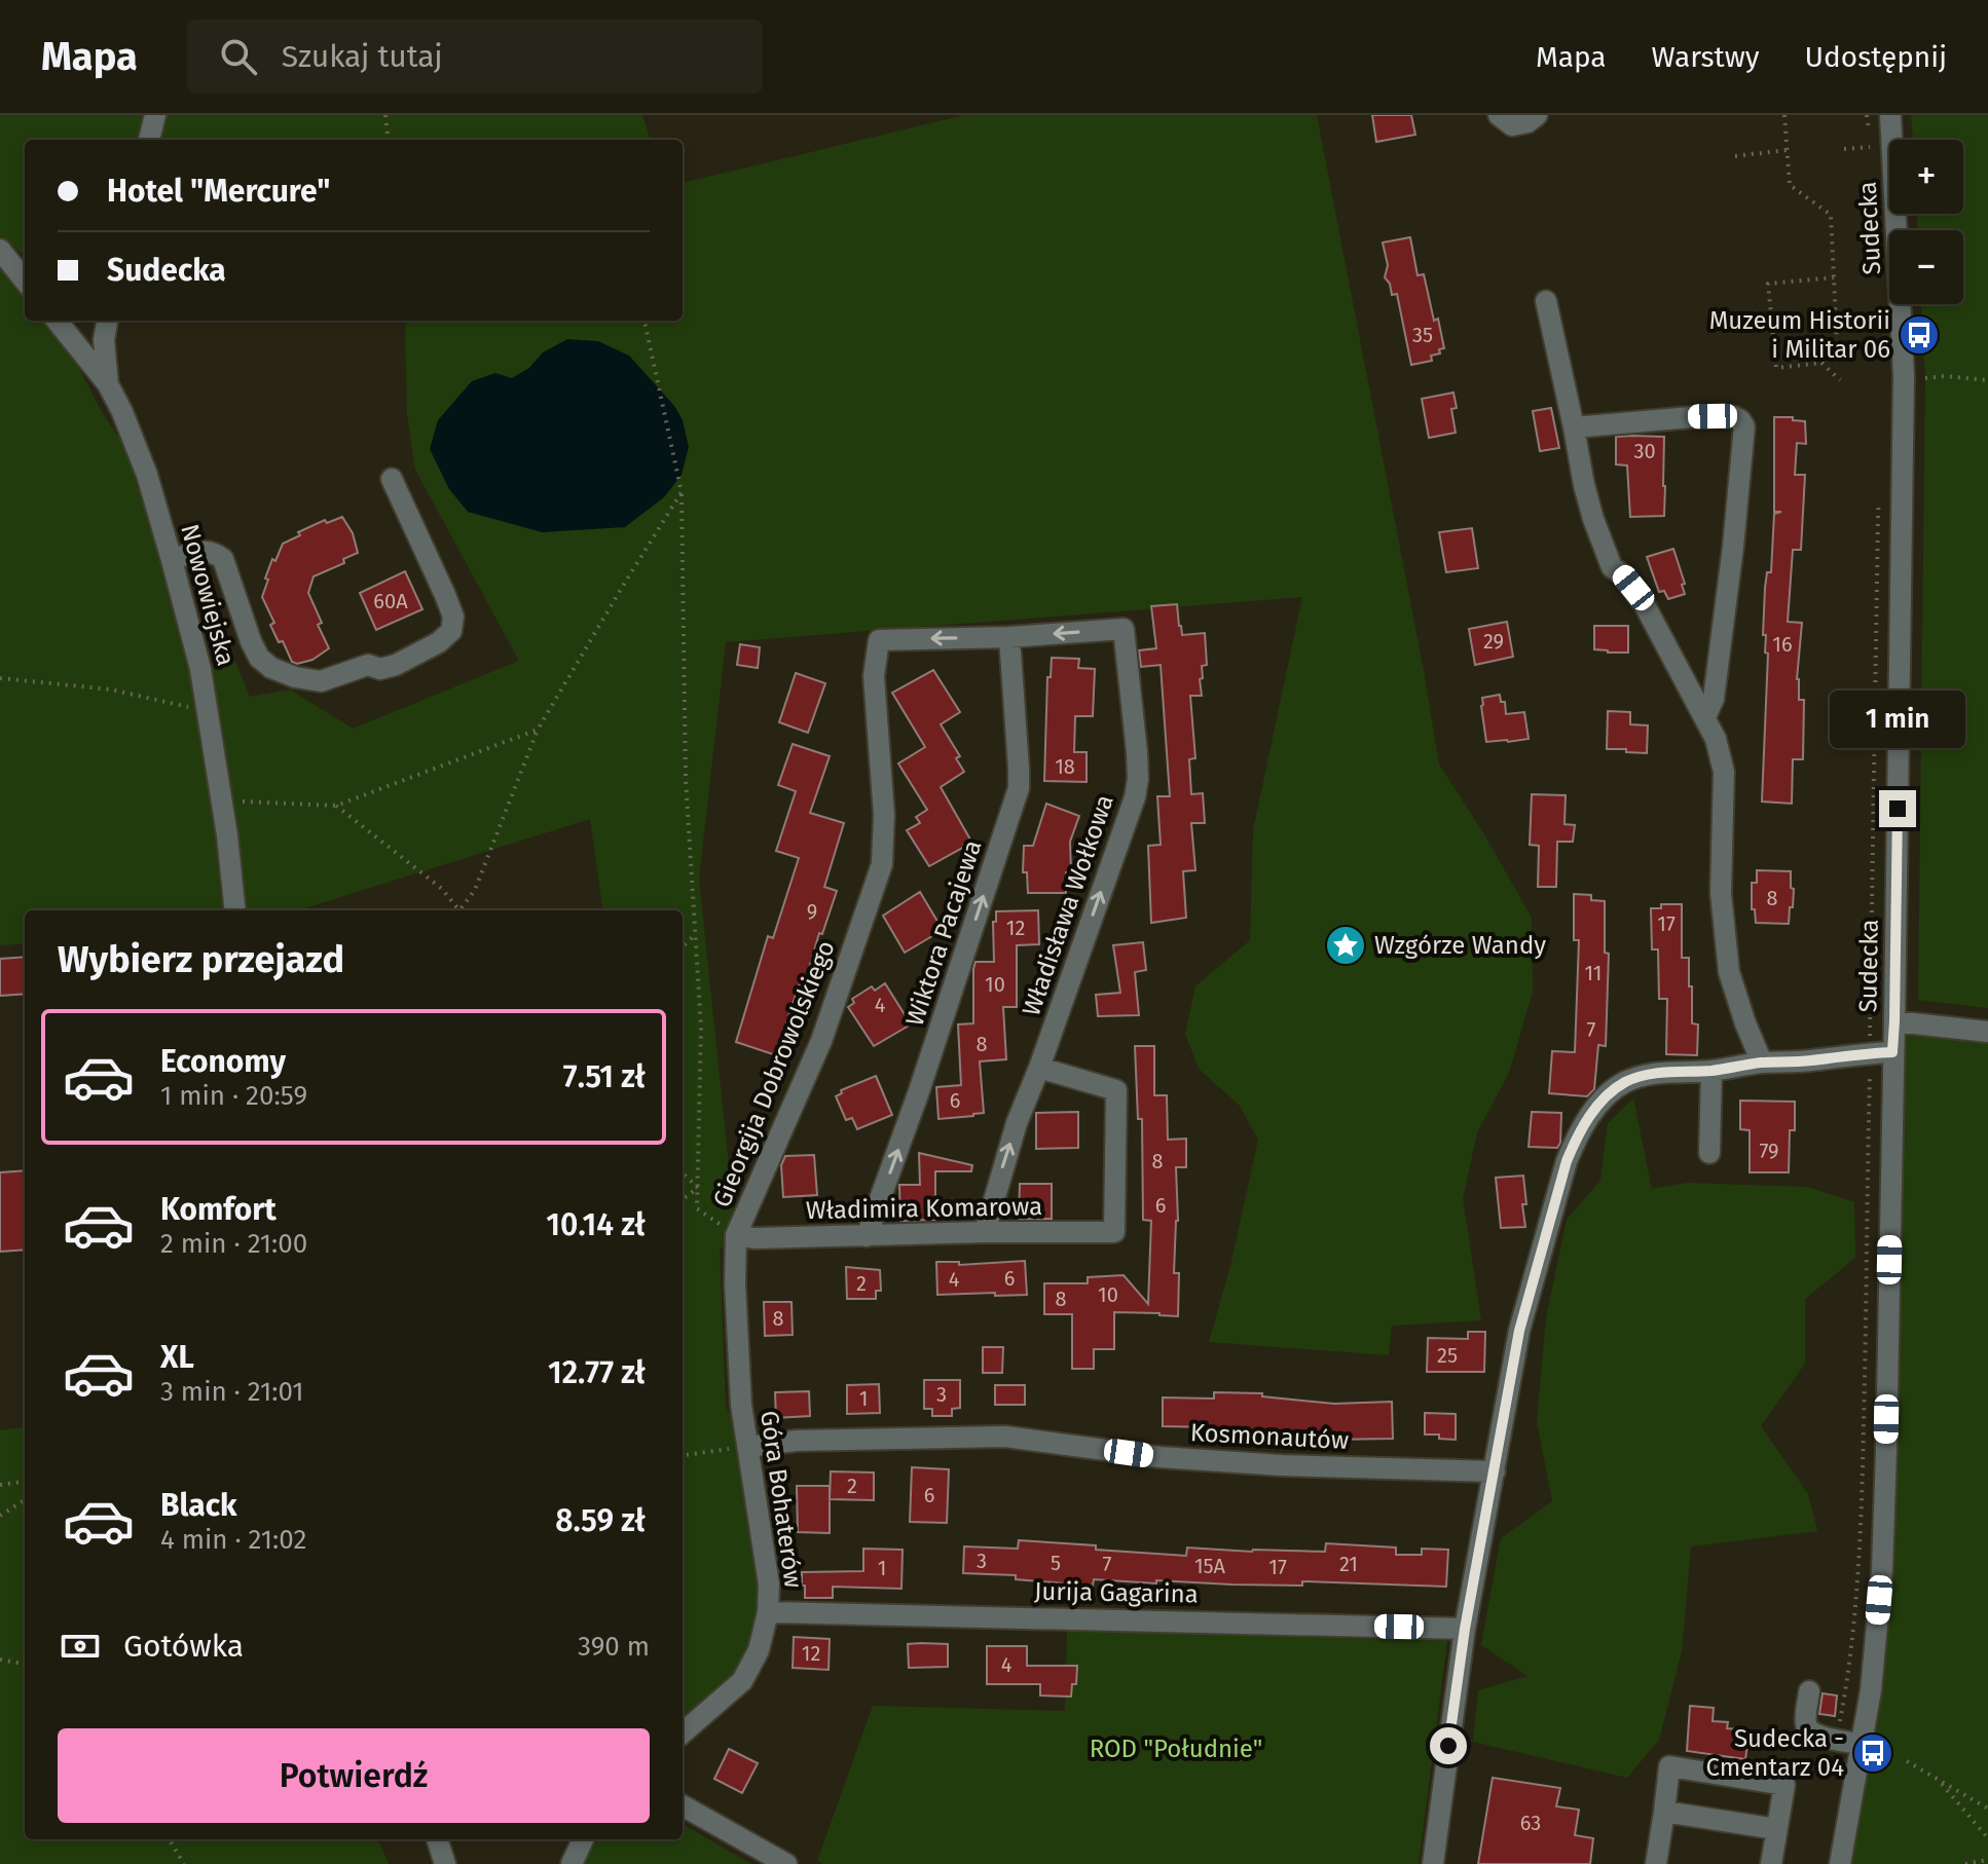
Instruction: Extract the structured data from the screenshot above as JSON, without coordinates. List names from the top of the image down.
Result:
{
  "streets": {
    "street": [
      "Sudecka",
      "Nowowiejska",
      "Władisława Wołkowa",
      "Wiktora Pacajewa",
      "Gieorgija Dobrowolskiego",
      "Władimira Komarowa",
      "Kosmonautów",
      "Góra Bohaterów",
      "Jurija Gagarina"
    ]
  },
  "crossings": [
    ["Władisława Wołkowa", "Wiktora Pacajewa"],
    ["Władisława Wołkowa", "Gieorgija Dobrowolskiego"],
    ["Władisława Wołkowa", "Władimira Komarowa"],
    ["Wiktora Pacajewa", "Gieorgija Dobrowolskiego"],
    ["Wiktora Pacajewa", "Władimira Komarowa"],
    ["Gieorgija Dobrowolskiego", "Władimira Komarowa"],
    ["Gieorgija Dobrowolskiego", "Góra Bohaterów"],
    ["Władimira Komarowa", "Góra Bohaterów"],
    ["Kosmonautów", "Góra Bohaterów"],
    ["Góra Bohaterów", "Jurija Gagarina"]
  ],
  "one_way": ["Władisława Wołkowa", "Wiktora Pacajewa", "Gieorgija Dobrowolskiego"],
  "parks": ["ROD \"Południe\""],
  "places": {
    "bus stop": ["Muzeum Historii i Militar 06", "Sudecka - Cmentarz 04"],
    "place": ["Wzgórze Wandy"]
  },
  "house_numbers": [
    "35",
    "30",
    "60A",
    "29",
    "16",
    "18",
    "8",
    "9",
    "17",
    "12",
    "11",
    "10",
    "4",
    "7",
    "8",
    "6",
    "79",
    "8",
    "6",
    "6",
    "4",
    "2",
    "10",
    "8",
    "8",
    "25",
    "3",
    "1",
    "2",
    "6",
    "3",
    "5",
    "7",
    "21",
    "15A",
    "17",
    "1",
    "12",
    "4",
    "63"
  ],
  "page": {
    "header": "Mapa",
    "search": "Szukaj tutaj",
    "nav": ["Mapa", "Warstwy", "Udostępnij"],
    "map_buttons": ["+", "−"],
    "banner": ["Hotel \"Mercure\"", "Sudecka"],
    "bubble": "1 min",
    "heading": "Wybierz przejazd",
    "list": [
      {
        "name": "Economy",
        "note": "1 min · 20:59",
        "value": "7.51 zł"
      },
      {
        "name": "Komfort",
        "note": "2 min · 21:00",
        "value": "10.14 zł"
      },
      {
        "name": "XL",
        "note": "3 min · 21:01",
        "value": "12.77 zł"
      },
      {
        "name": "Black",
        "note": "4 min · 21:02",
        "value": "8.59 zł"
      }
    ],
    "pay": ["Gotówka", "390 m"],
    "buttons": "Potwierdź"
  }
}
